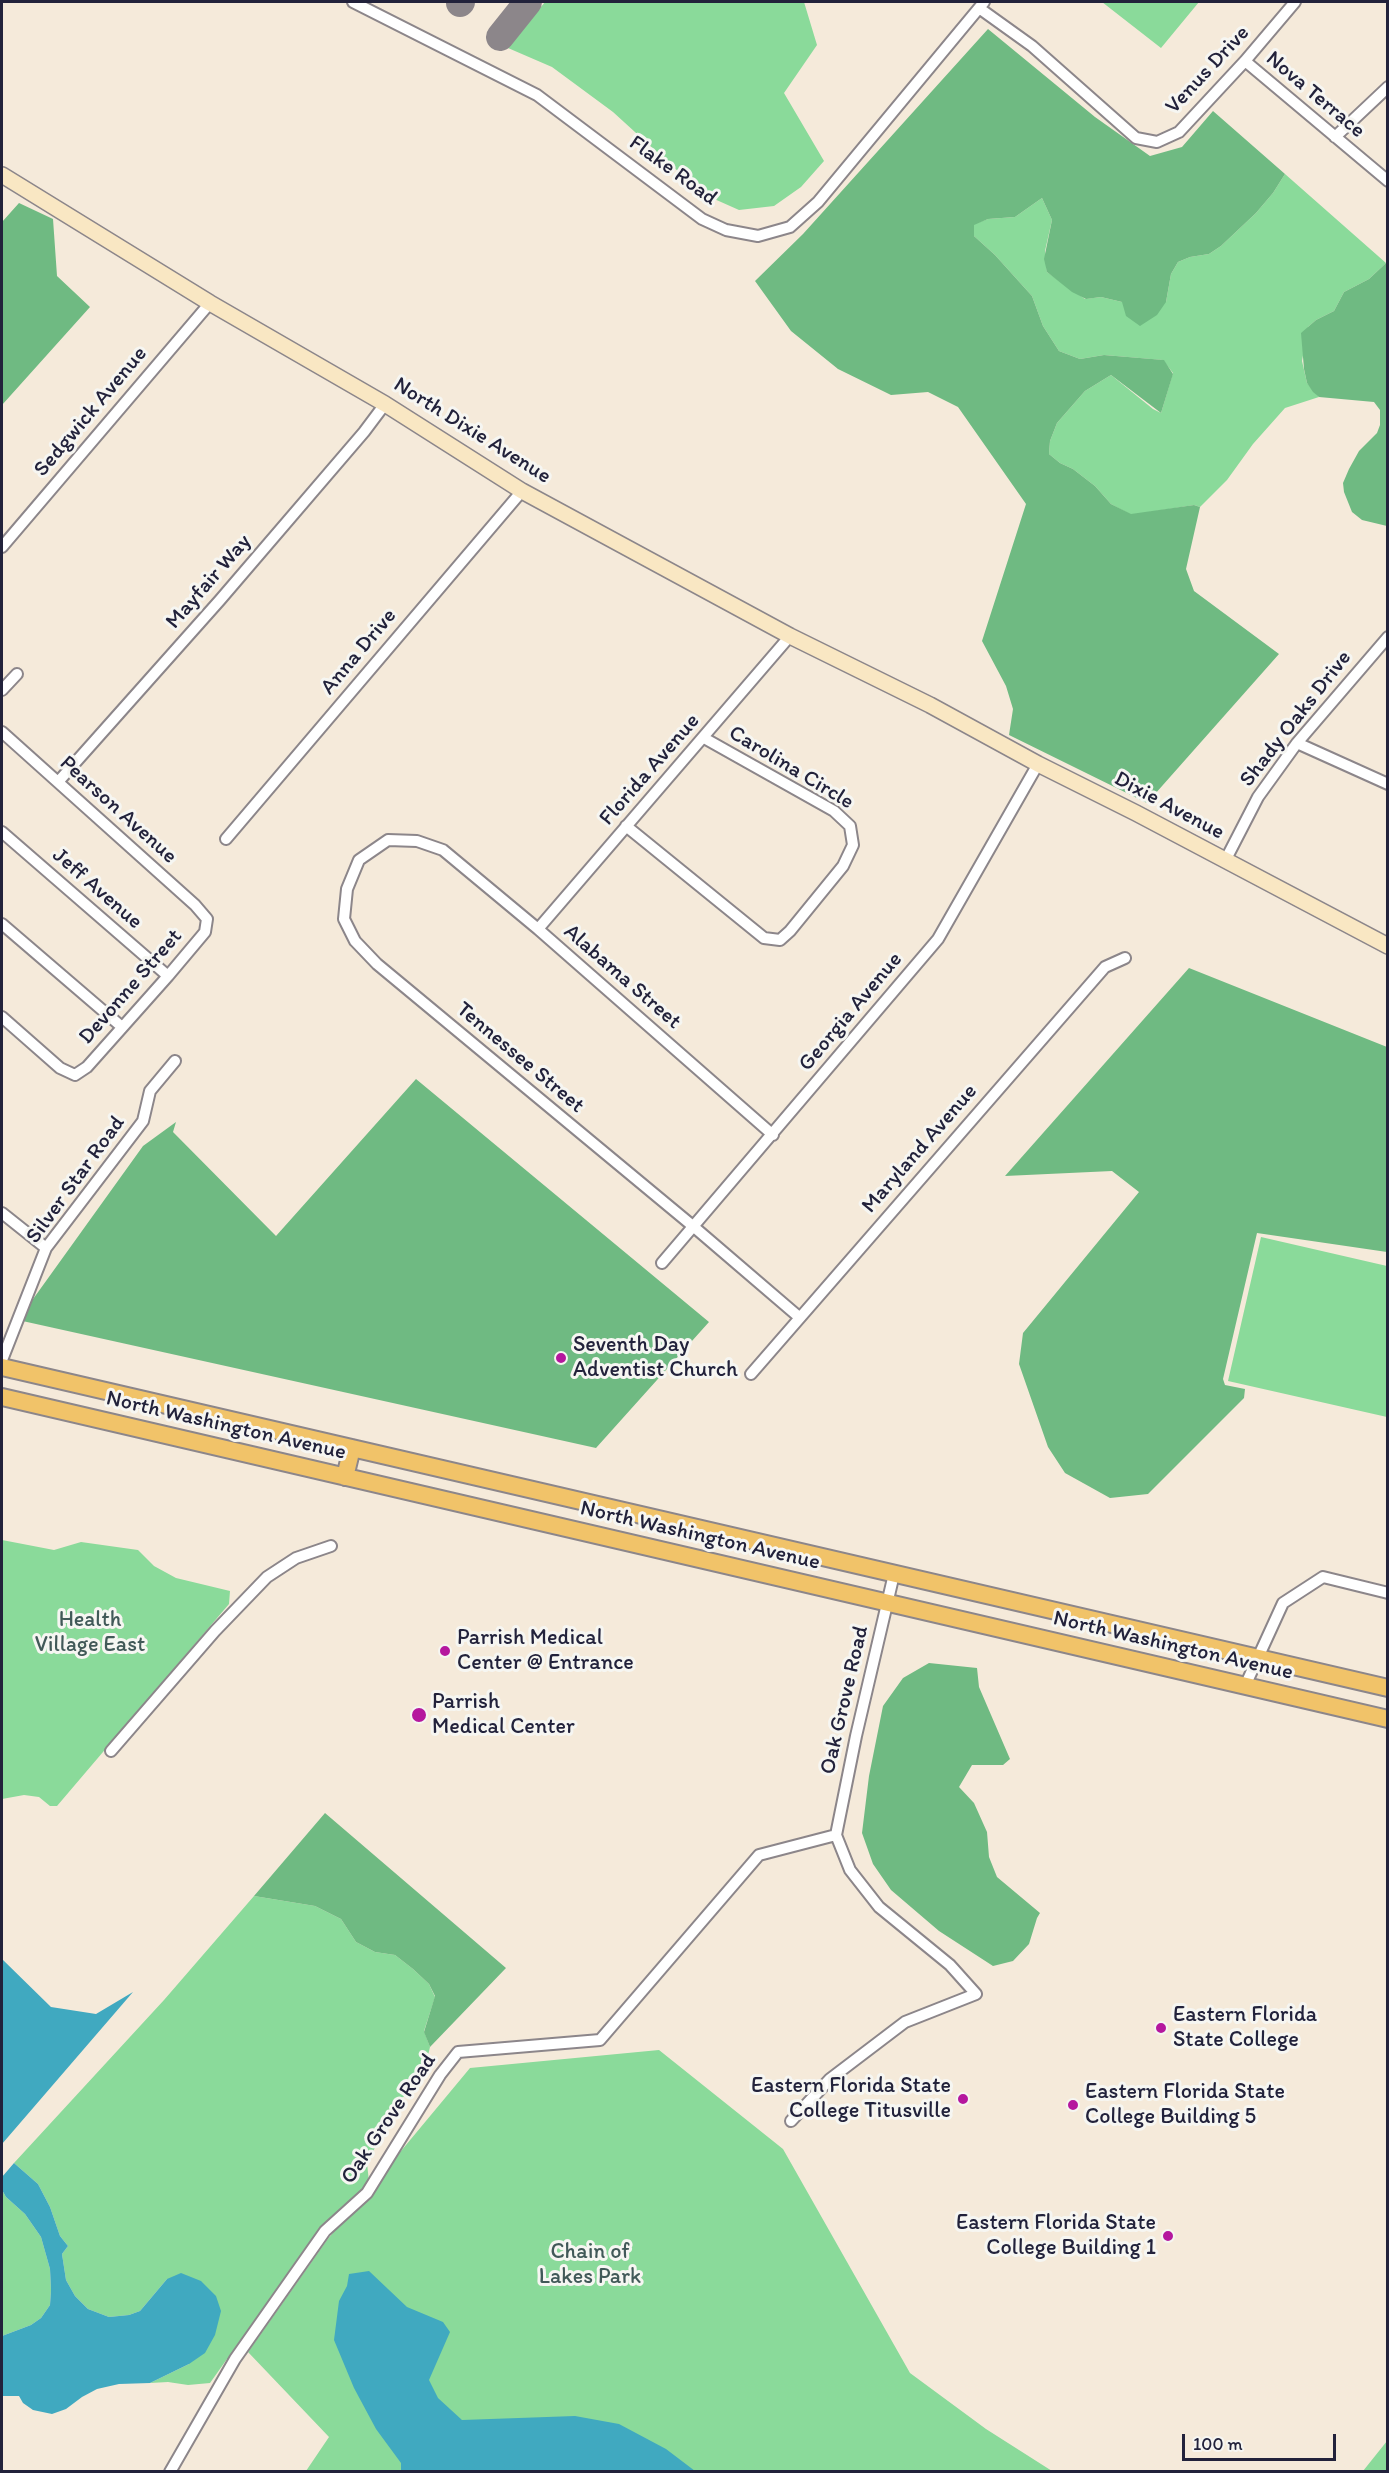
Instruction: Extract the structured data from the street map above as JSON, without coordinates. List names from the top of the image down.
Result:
{
  "streets": {
    "main road": ["North Washington Avenue"],
    "street": [
      "Venus Drive",
      "Nova Terrace",
      "Flake Road",
      "Sedgwick Avenue",
      "North Dixie Avenue",
      "Mayfair Way",
      "Anna Drive",
      "Shady Oaks Drive",
      "Carolina Circle",
      "Florida Avenue",
      "Dixie Avenue",
      "Pearson Avenue",
      "Jeff Avenue",
      "Alabama Street",
      "Devonne Street",
      "Georgia Avenue",
      "Tennessee Street",
      "Maryland Avenue",
      "Silver Star Road",
      "Oak Grove Road"
    ]
  },
  "crossings": [
    ["Venus Drive", "Nova Terrace"],
    ["Venus Drive", "Flake Road"],
    ["Sedgwick Avenue", "North Dixie Avenue"],
    ["North Dixie Avenue", "Mayfair Way"],
    ["North Dixie Avenue", "Anna Drive"],
    ["North Dixie Avenue", "Florida Avenue"],
    ["North Dixie Avenue", "Dixie Avenue"],
    ["Mayfair Way", "Pearson Avenue"],
    ["Shady Oaks Drive", "Dixie Avenue"],
    ["Carolina Circle", "Florida Avenue"],
    ["Florida Avenue", "Alabama Street"],
    ["Dixie Avenue", "Georgia Avenue"],
    ["Pearson Avenue", "Devonne Street"],
    ["Jeff Avenue", "Devonne Street"],
    ["Alabama Street", "Georgia Avenue"],
    ["Alabama Street", "Tennessee Street"],
    ["Georgia Avenue", "Tennessee Street"],
    ["Tennessee Street", "Maryland Avenue"],
    ["North Washington Avenue", "Oak Grove Road"]
  ],
  "parks": ["Health Village East", "Chain of Lakes Park"],
  "places": [
    "Seventh Day Adventist Church",
    "Parrish Medical Center @ Entrance",
    "Parrish Medical Center",
    "Eastern Florida State College",
    "Eastern Florida State College Titusville",
    "Eastern Florida State College Building 5",
    "Eastern Florida State College Building 1"
  ],
  "scale_bar": "100 m"
}
